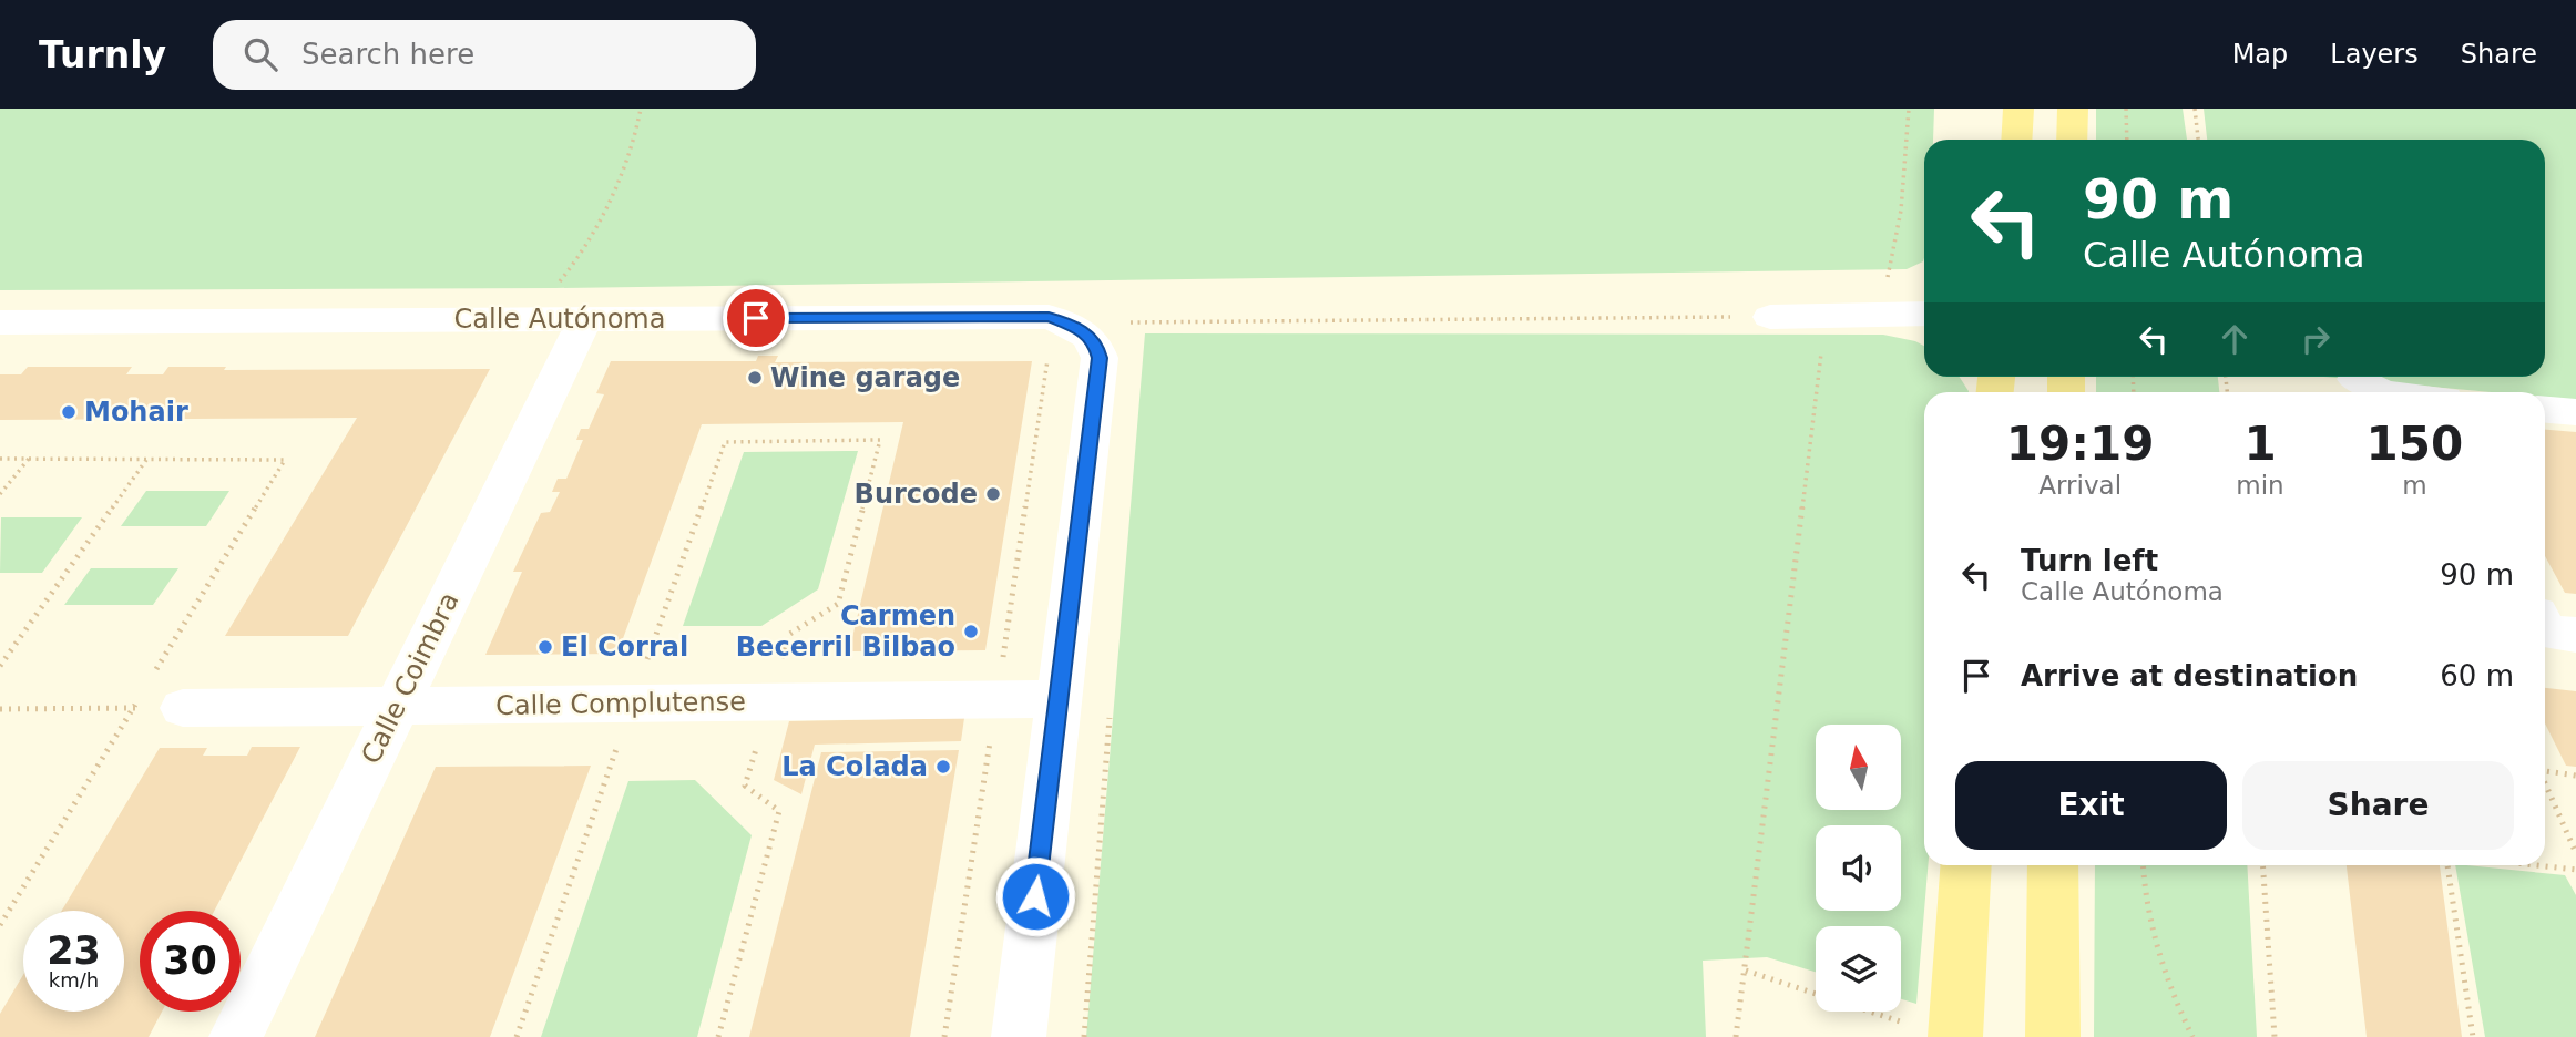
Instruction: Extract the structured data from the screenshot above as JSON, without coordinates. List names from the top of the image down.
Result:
{
  "streets": {
    "street": ["Calle Autónoma", "Calle Coimbra", "Calle Complutense"]
  },
  "crossings": [
    ["Calle Autónoma", "Calle Coimbra"],
    ["Calle Coimbra", "Calle Complutense"]
  ],
  "places": [
    "Wine garage",
    "Mohair",
    "Burcode",
    "Carmen Becerril Bilbao",
    "El Corral",
    "La Colada"
  ],
  "north": "top",
  "page": {
    "header": "Turnly",
    "search": "Search here",
    "nav": ["Map", "Layers", "Share"],
    "turn": ["90 m", "Calle Autónoma"],
    "eta": [
      "19:19",
      "Arrival",
      "1",
      "min",
      "150",
      "m"
    ],
    "list": [
      {
        "name": "Turn left",
        "note": "Calle Autónoma",
        "value": "90 m"
      },
      {
        "name": "Arrive at destination",
        "value": "60 m"
      }
    ],
    "buttons": ["Exit", "Share"],
    "speed": "23 km/h",
    "limit": "30"
  }
}
